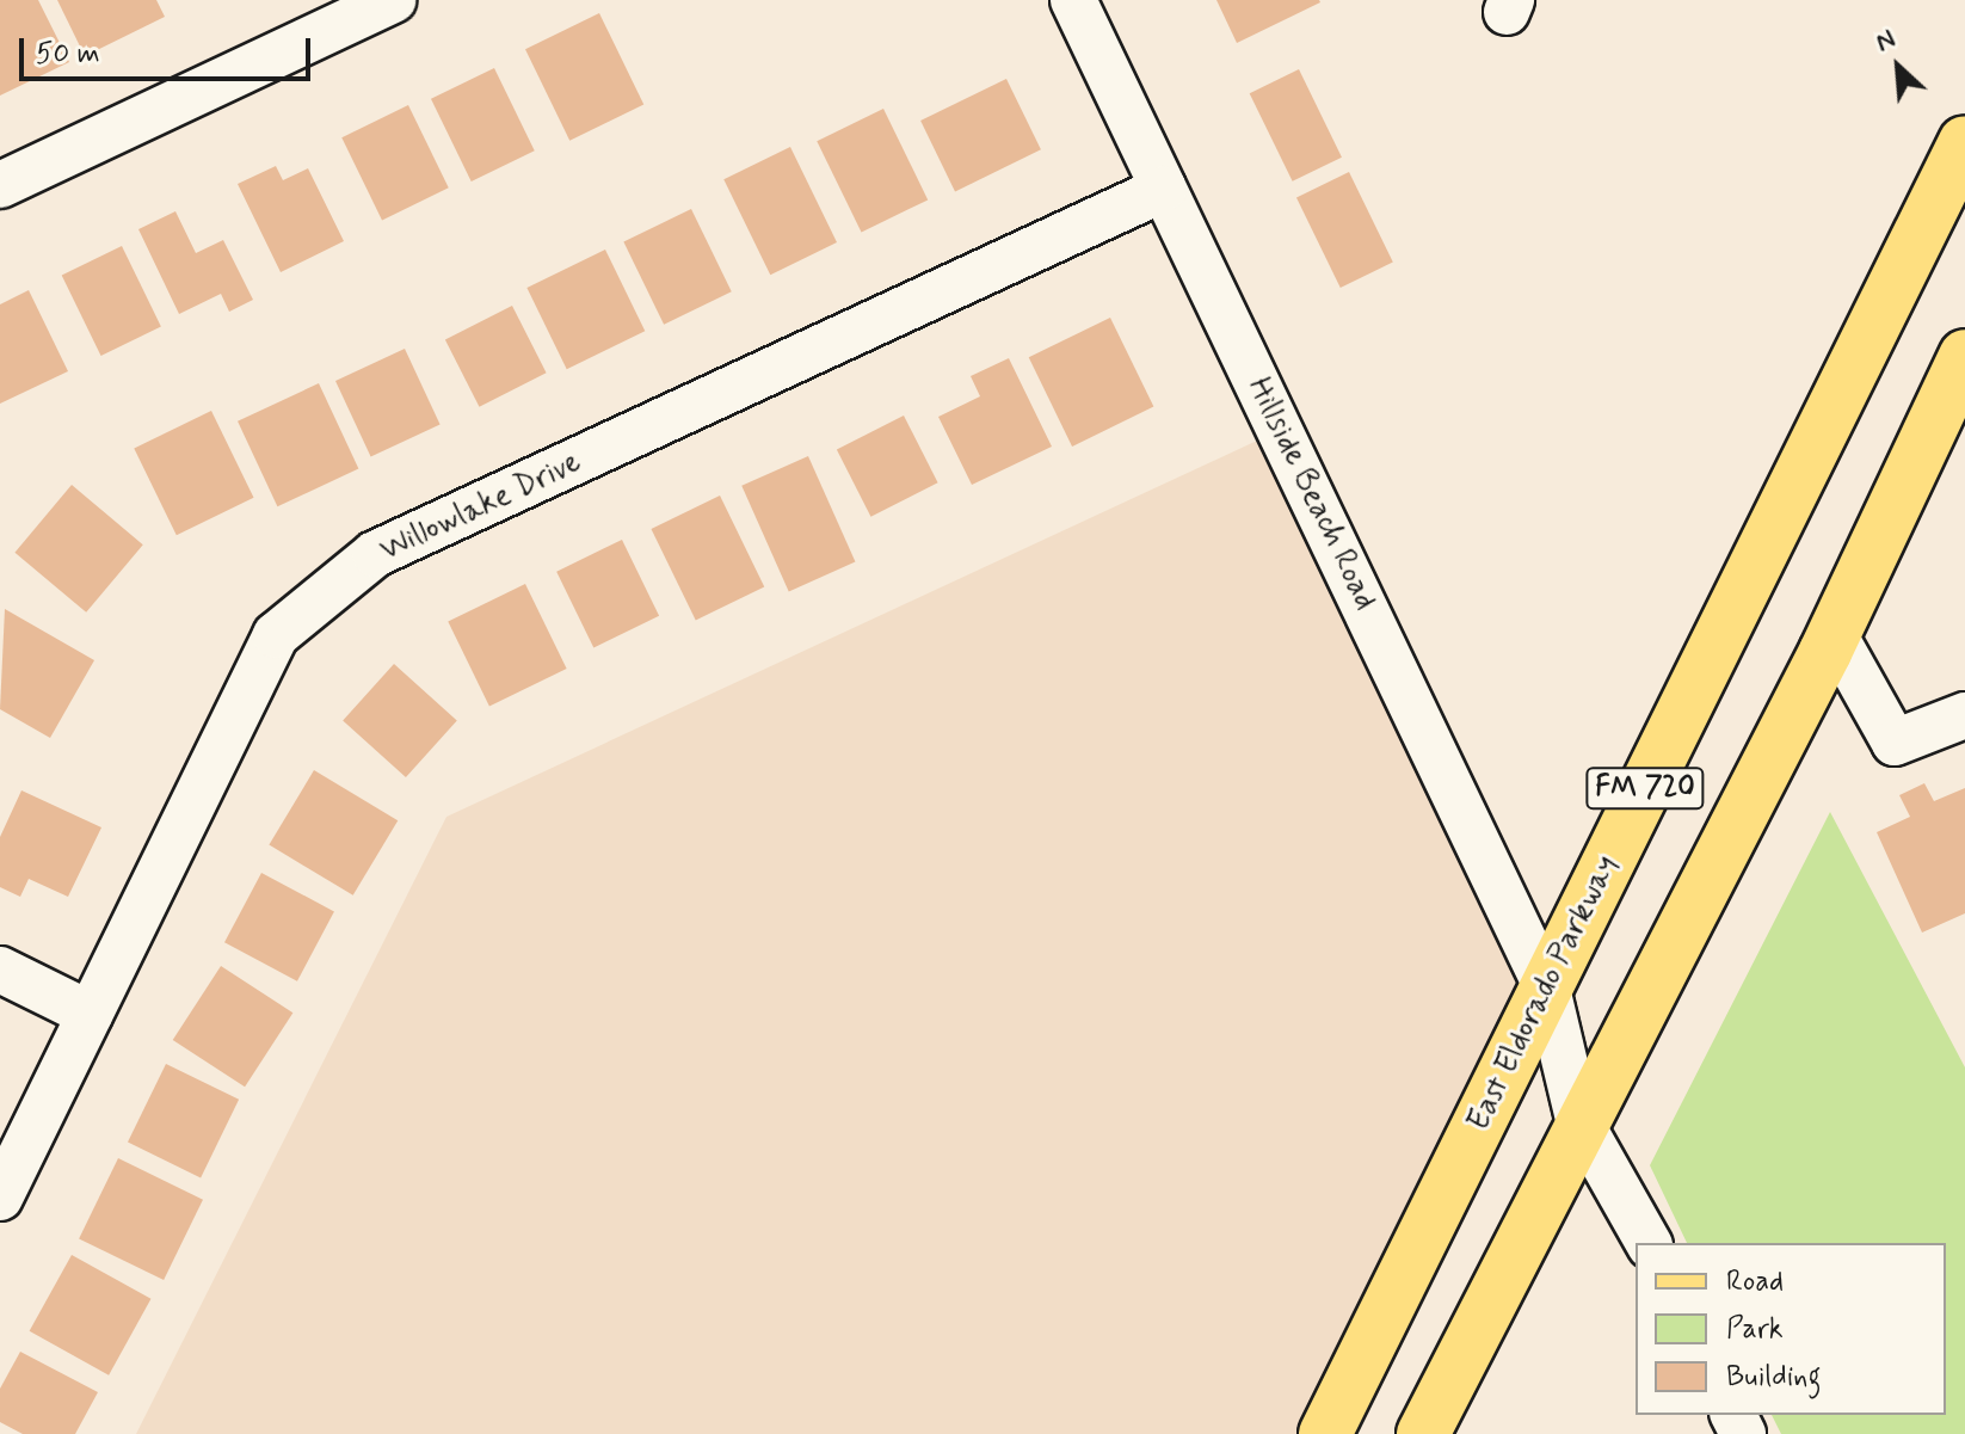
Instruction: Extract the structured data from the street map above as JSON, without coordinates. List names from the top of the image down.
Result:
{
  "streets": {
    "main road": ["FM 720", "East Eldorado Parkway"],
    "street": ["Hillside Beach Road", "Willowlake Drive"]
  },
  "crossings": [
    ["Hillside Beach Road", "Willowlake Drive"],
    ["Hillside Beach Road", "FM 720"],
    ["Hillside Beach Road", "East Eldorado Parkway"]
  ],
  "legend": ["Road", "Park", "Building"],
  "scale_bar": "50 m",
  "north": "top left"
}
